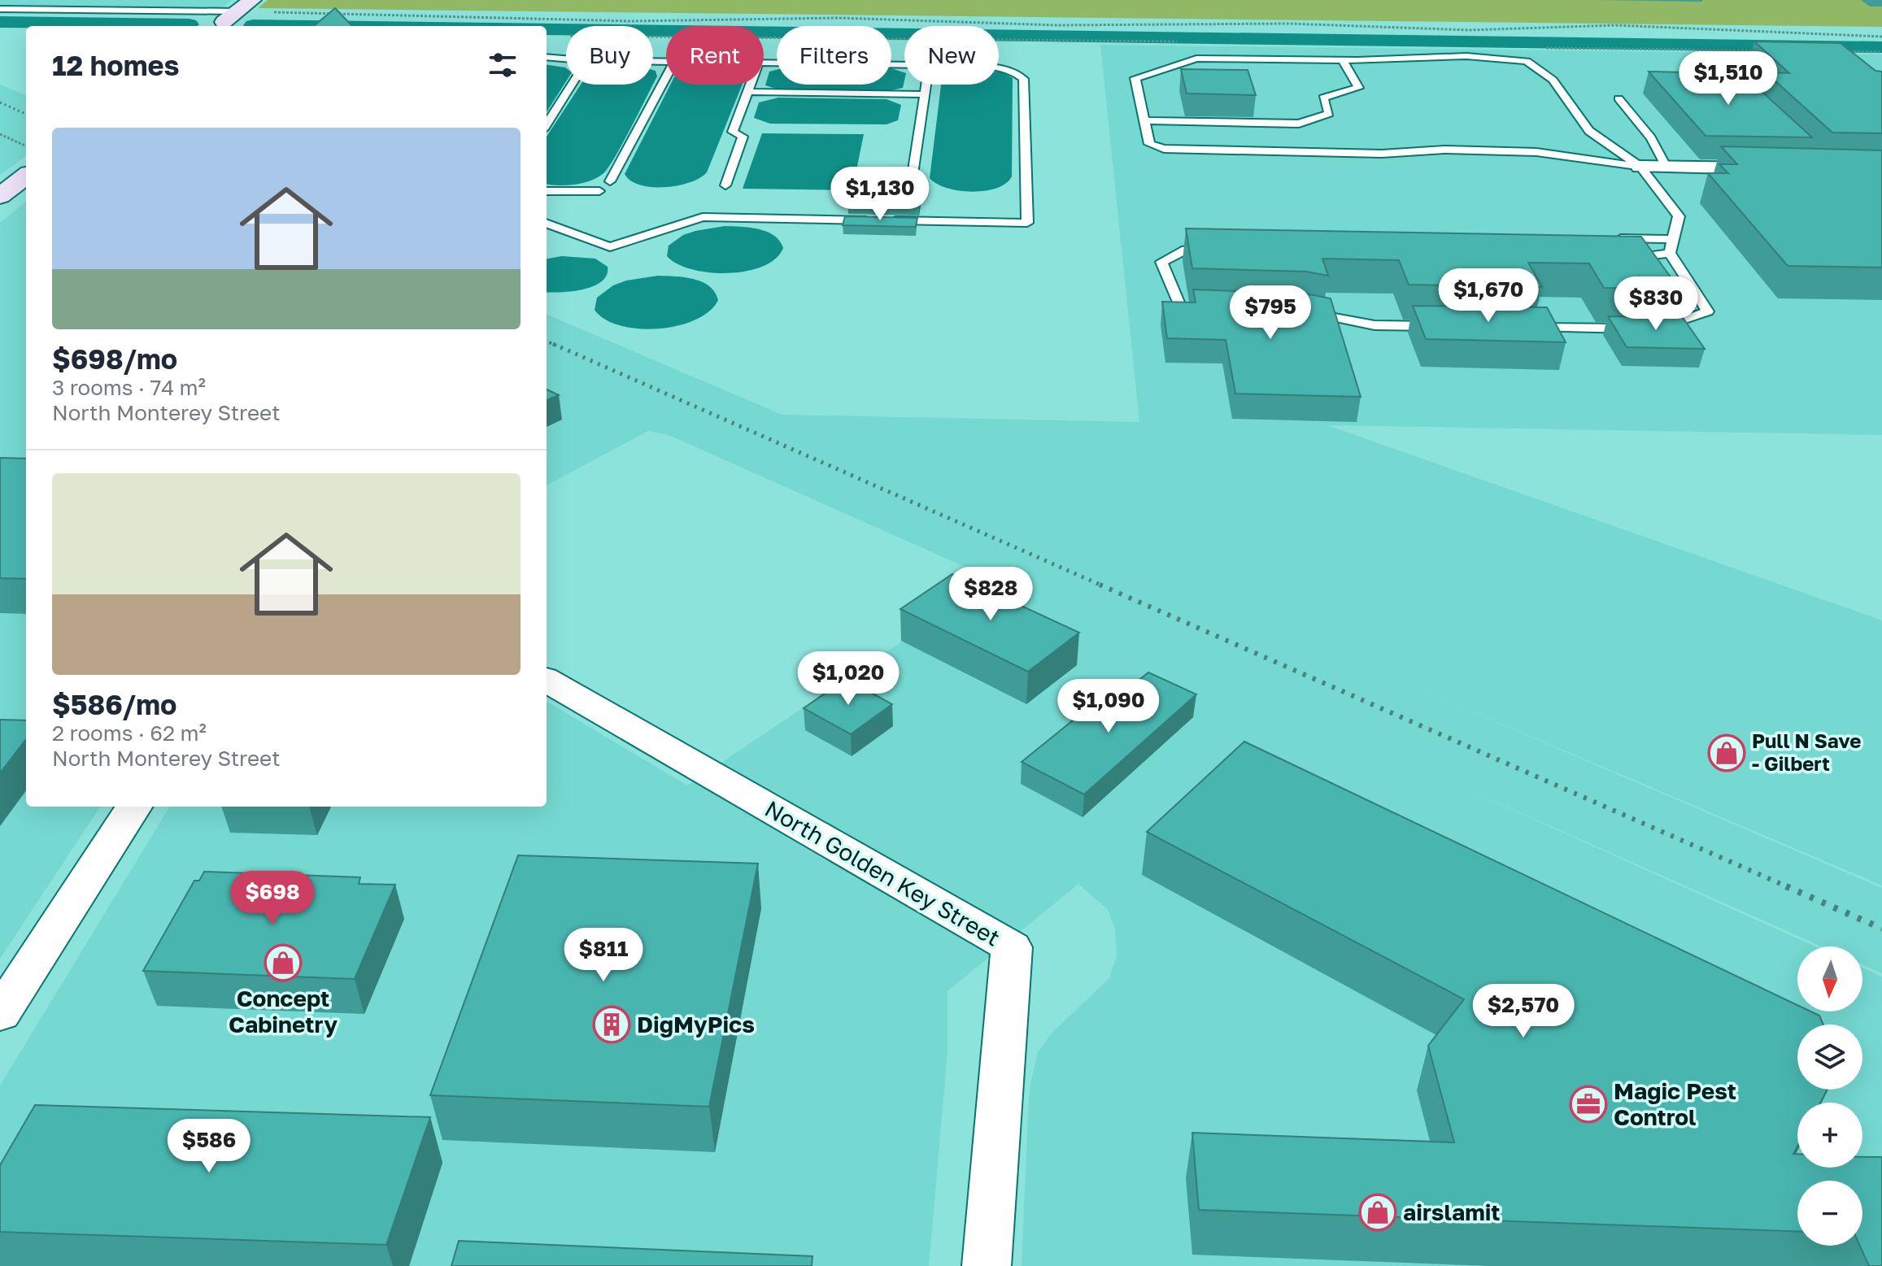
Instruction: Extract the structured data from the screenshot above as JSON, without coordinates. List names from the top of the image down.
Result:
{
  "streets": {
    "street": ["North Golden Key Street"]
  },
  "places": {
    "shop": ["Pull N Save - Gilbert", "Concept Cabinetry", "airslamit"],
    "building": ["DigMyPics"],
    "office": ["Magic Pest Control"]
  },
  "north": "bottom",
  "page": {
    "chip": [
      "Buy",
      "Rent",
      "Filters",
      "New"
    ],
    "heading": "12 homes",
    "price": [
      "$1,510",
      "$1,130",
      "$1,670",
      "$830",
      "$795",
      "$828",
      "$1,020",
      "$1,090",
      "$698",
      "$811",
      "$2,570",
      "$586"
    ],
    "list": [
      {
        "name": "$698/mo",
        "note": "3 rooms · 74 m² · North Monterey Street"
      },
      {
        "name": "$586/mo",
        "note": "2 rooms · 62 m² · North Monterey Street"
      }
    ],
    "map_buttons": ["+", "−"]
  }
}
